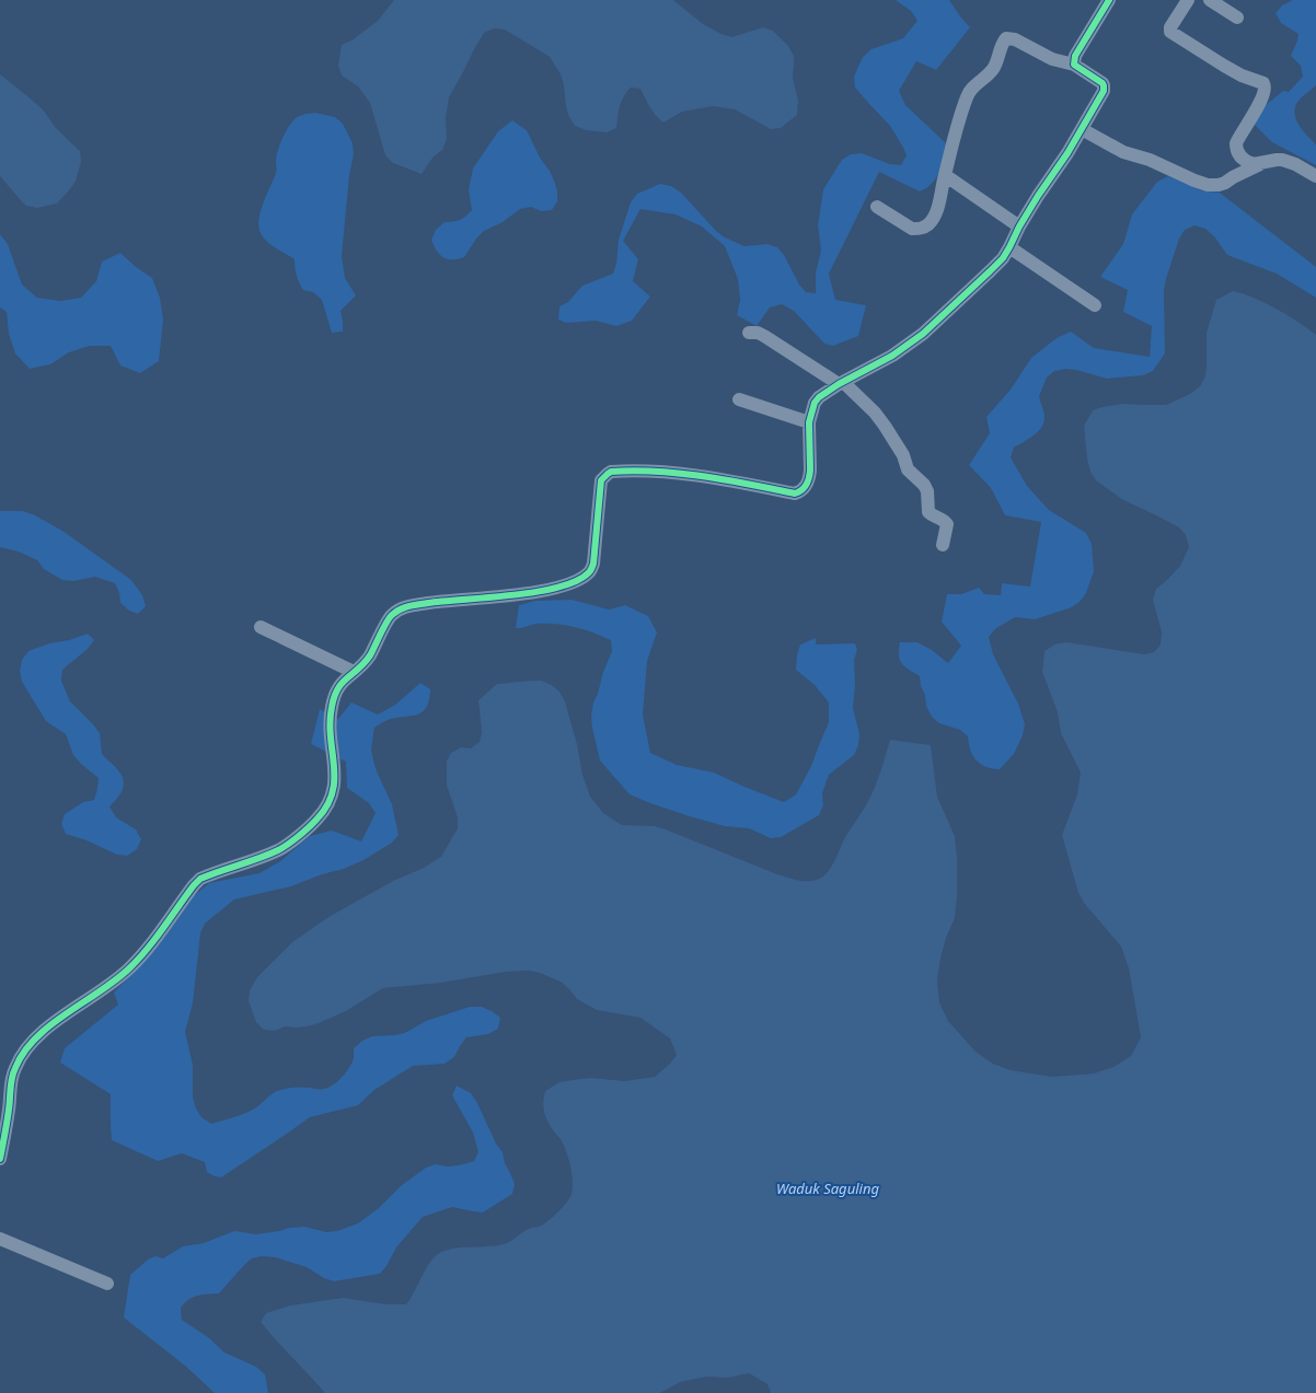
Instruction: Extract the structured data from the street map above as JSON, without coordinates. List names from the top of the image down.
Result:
{
  "water": ["Waduk Saguling"]
}
